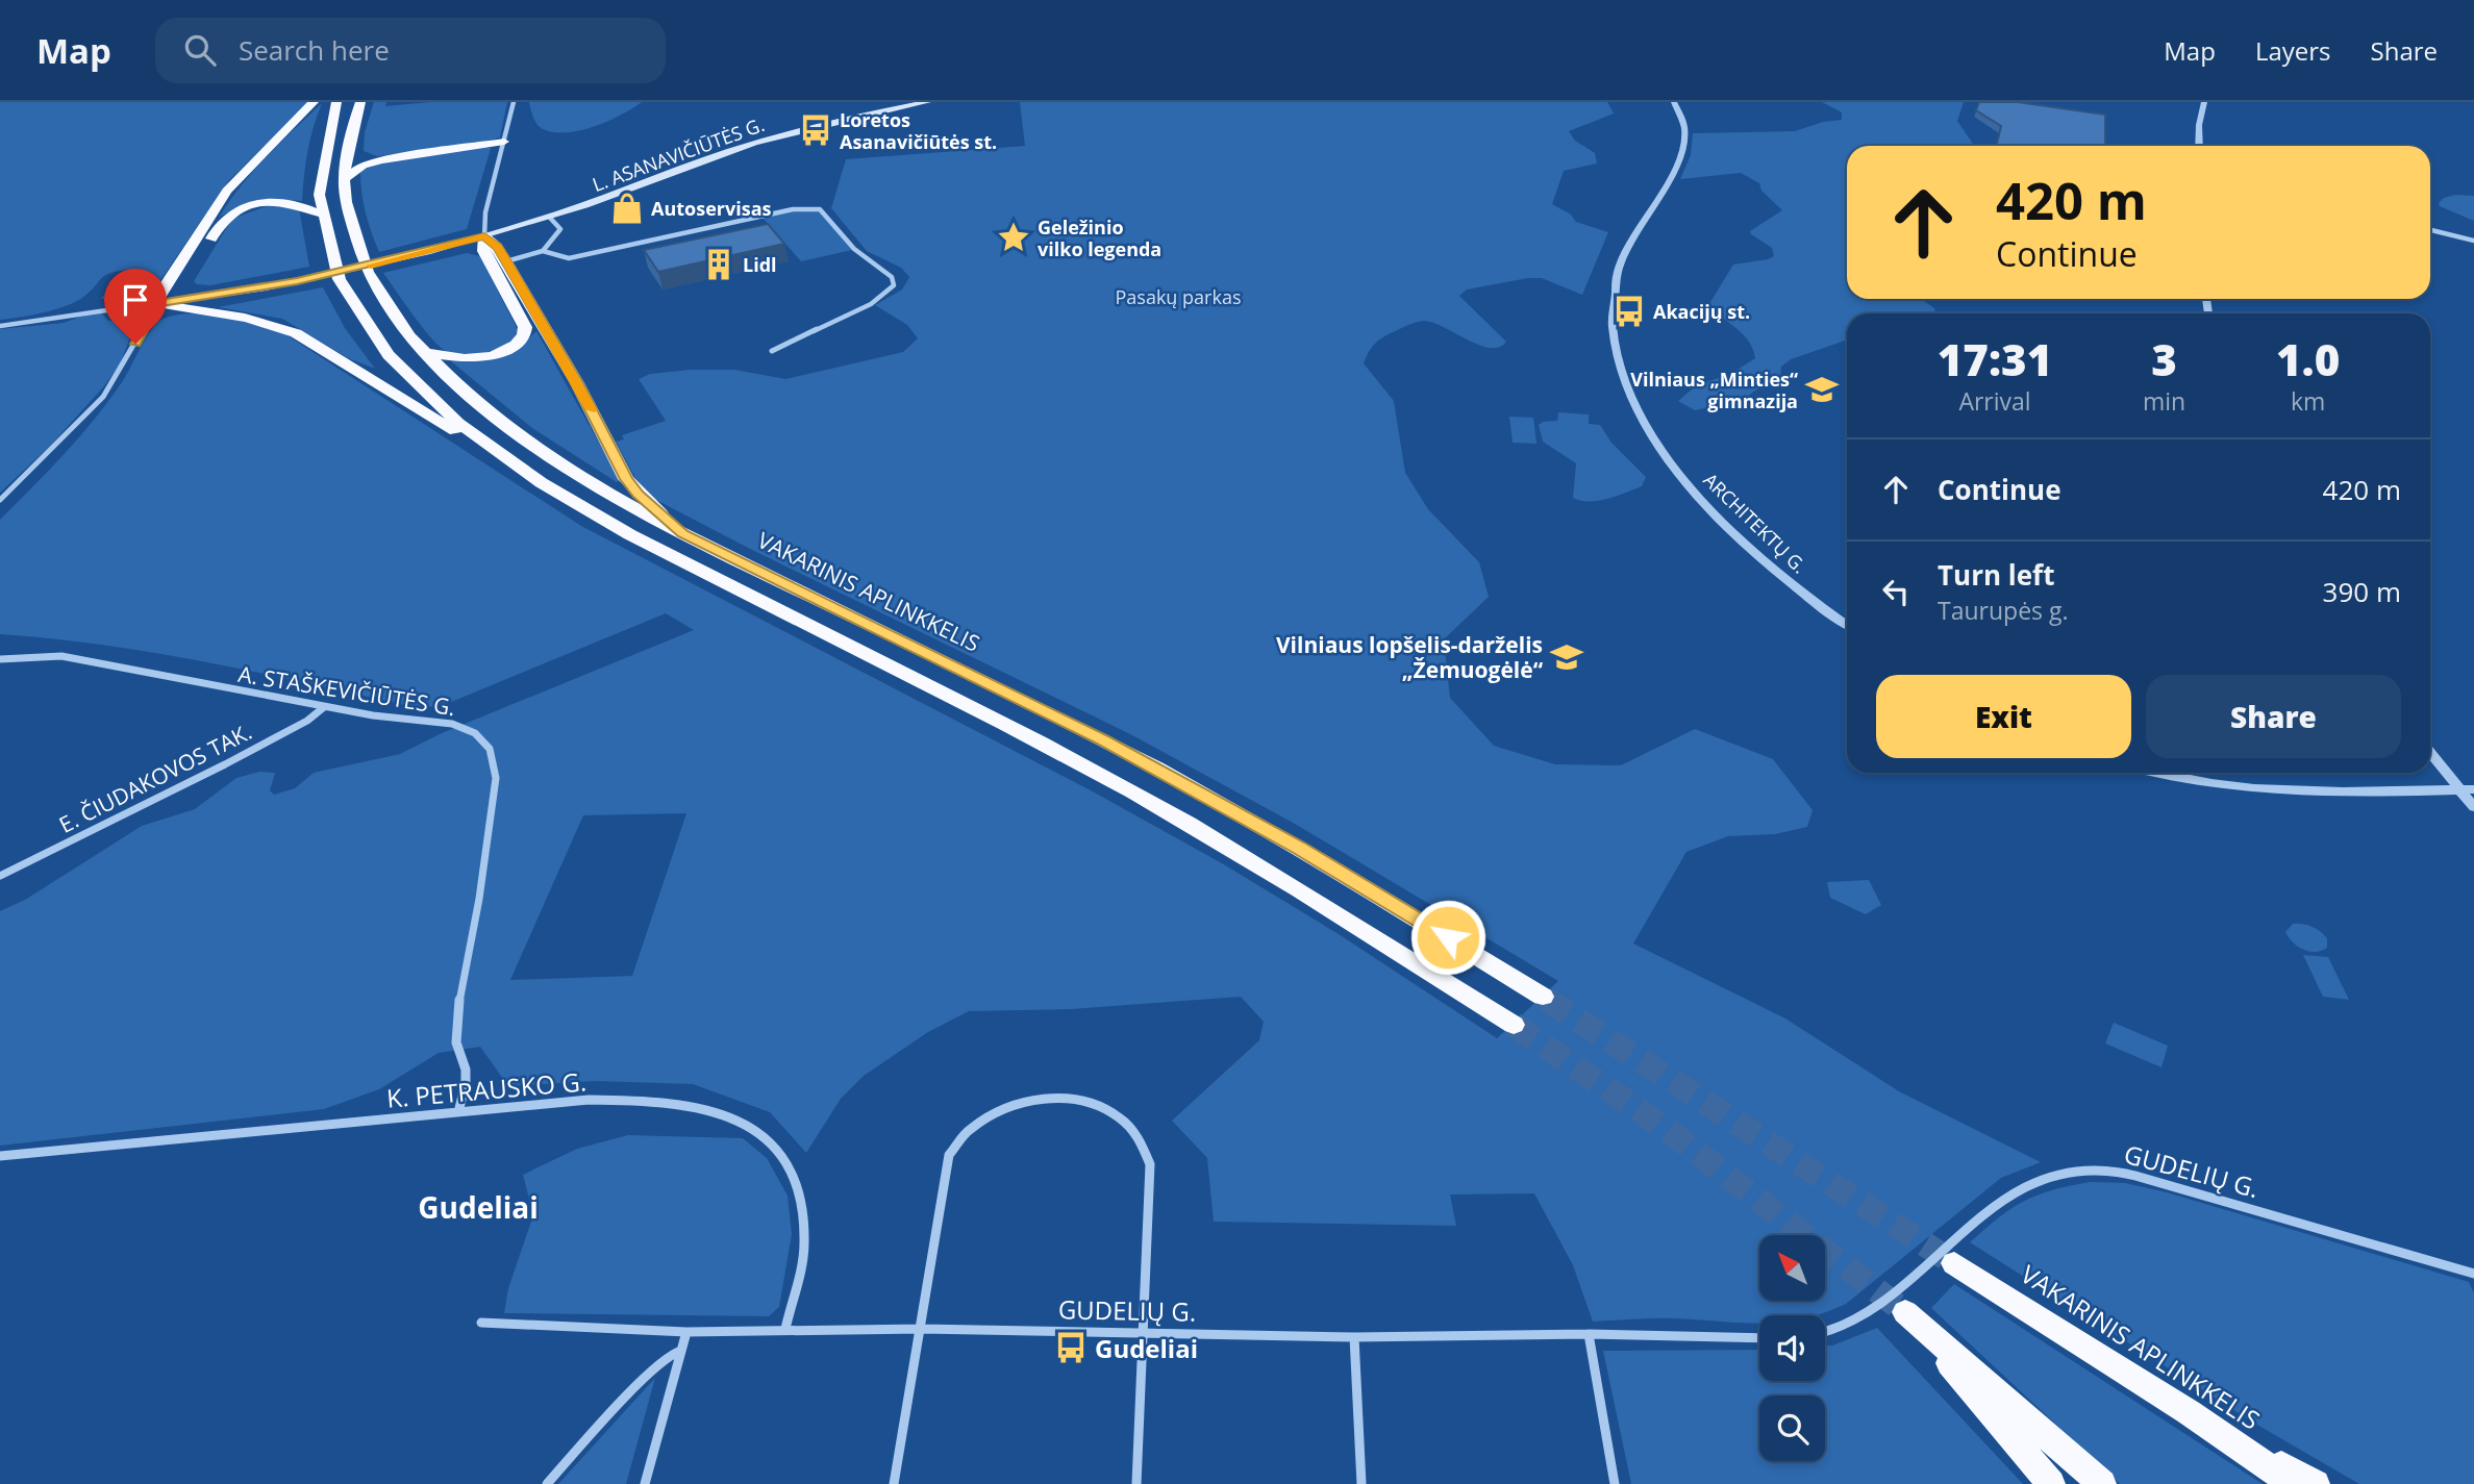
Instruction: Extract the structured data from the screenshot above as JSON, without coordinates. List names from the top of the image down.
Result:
{
  "streets": {
    "highway": ["VAKARINIS APLINKKELIS"],
    "main road": ["L. ASANAVIČIŪTĖS G."],
    "street": [
      "ARCHITEKTŲ G.",
      "A. STAŠKEVIČIŪTĖS G.",
      "E. ČIUDAKOVOS TAK.",
      "K. PETRAUSKO G.",
      "GUDELIŲ G."
    ]
  },
  "crossings": [
    ["A. STAŠKEVIČIŪTĖS G.", "E. ČIUDAKOVOS TAK."],
    ["A. STAŠKEVIČIŪTĖS G.", "K. PETRAUSKO G."],
    ["K. PETRAUSKO G.", "GUDELIŲ G."]
  ],
  "districts": ["Gudeliai"],
  "parks": ["Pasakų parkas"],
  "places": {
    "bus stop": ["Loretos Asanavičiūtės st.", "Akacijų st.", "Gudeliai"],
    "shop": ["Autoservisas"],
    "place": ["Geležinio vilko legenda"],
    "building": ["Lidl"],
    "school or university": ["Vilniaus „Minties“ gimnazija", "Vilniaus lopšelis-darželis „Žemuogėlė“"]
  },
  "north": "top left",
  "page": {
    "header": "Map",
    "search": "Search here",
    "nav": ["Map", "Layers", "Share"],
    "turn": ["420 m", "Continue"],
    "eta": [
      "17:31",
      "Arrival",
      "3",
      "min",
      "1.0",
      "km"
    ],
    "list": [
      {
        "name": "Continue",
        "value": "420 m"
      },
      {
        "name": "Turn left",
        "note": "Taurupės g.",
        "value": "390 m"
      }
    ],
    "buttons": ["Exit", "Share"]
  }
}
